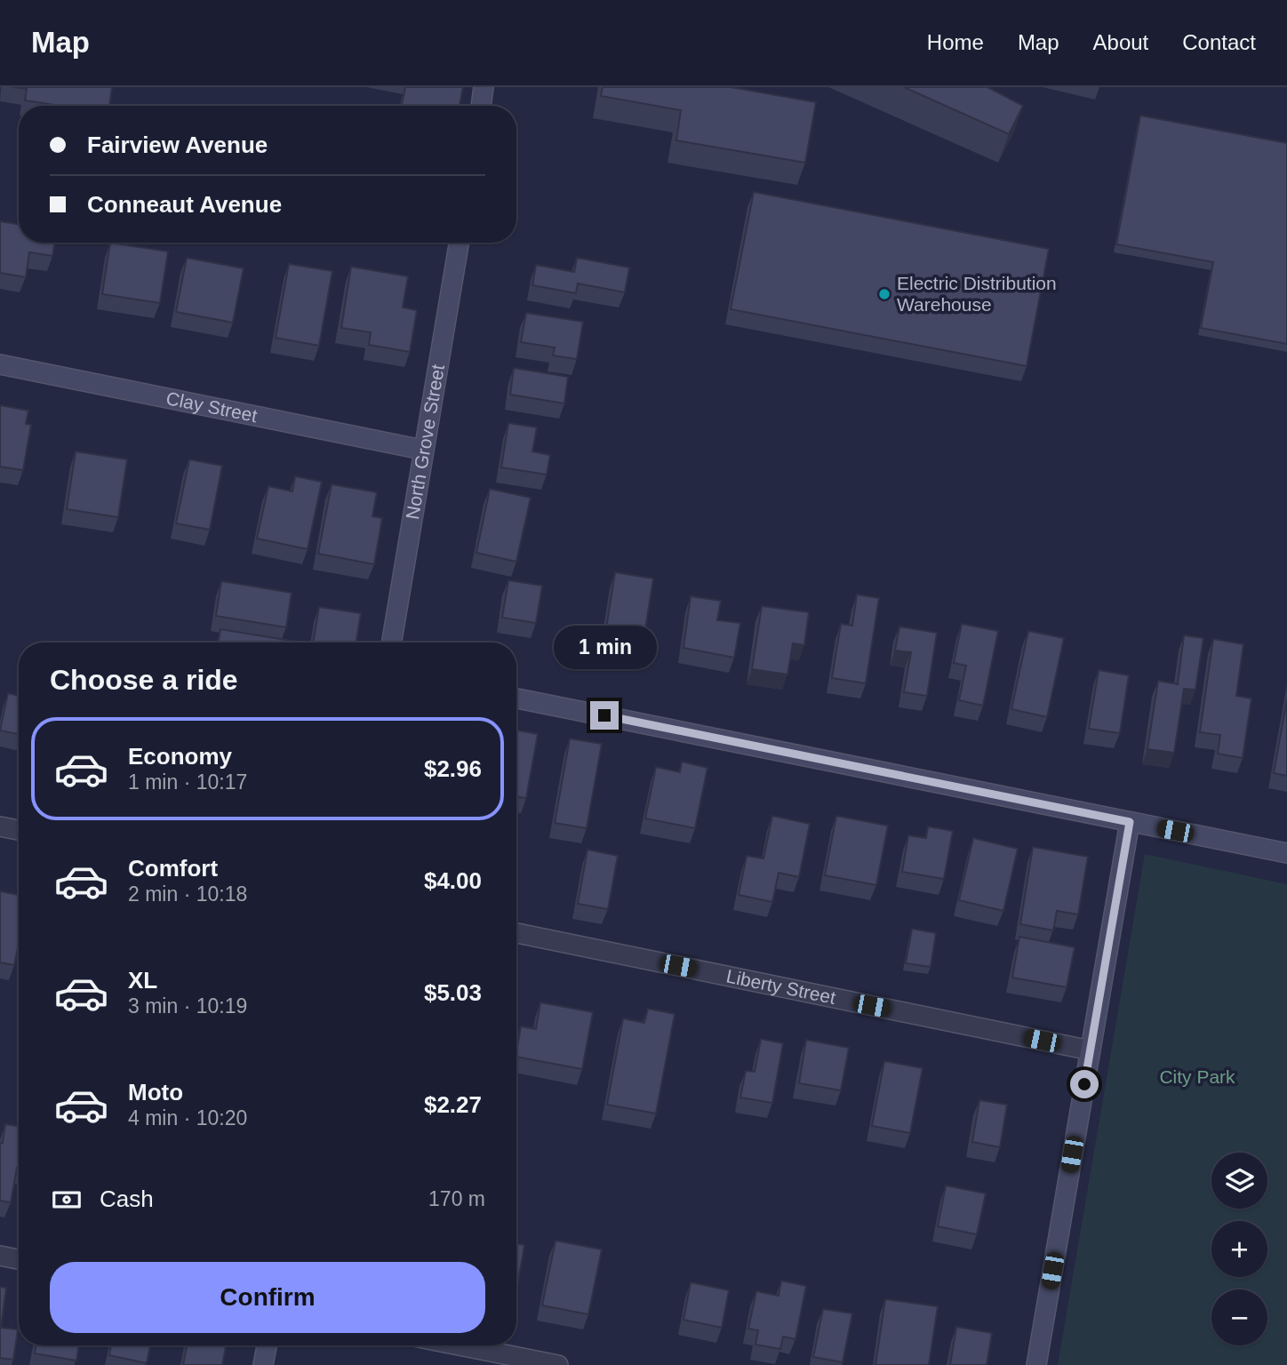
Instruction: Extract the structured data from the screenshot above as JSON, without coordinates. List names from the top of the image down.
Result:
{
  "streets": {
    "street": ["Clay Street", "North Grove Street", "Liberty Street"]
  },
  "crossings": [
    ["Clay Street", "North Grove Street"]
  ],
  "parks": ["City Park"],
  "places": ["Electric Distribution Warehouse"],
  "page": {
    "header": "Map",
    "nav": [
      "Home",
      "Map",
      "About",
      "Contact"
    ],
    "banner": ["Fairview Avenue", "Conneaut Avenue"],
    "bubble": "1 min",
    "heading": "Choose a ride",
    "list": [
      {
        "name": "Economy",
        "note": "1 min · 10:17",
        "value": "$2.96"
      },
      {
        "name": "Comfort",
        "note": "2 min · 10:18",
        "value": "$4.00"
      },
      {
        "name": "XL",
        "note": "3 min · 10:19",
        "value": "$5.03"
      },
      {
        "name": "Moto",
        "note": "4 min · 10:20",
        "value": "$2.27"
      }
    ],
    "map_buttons": ["+", "−"],
    "pay": ["Cash", "170 m"],
    "buttons": "Confirm"
  }
}
